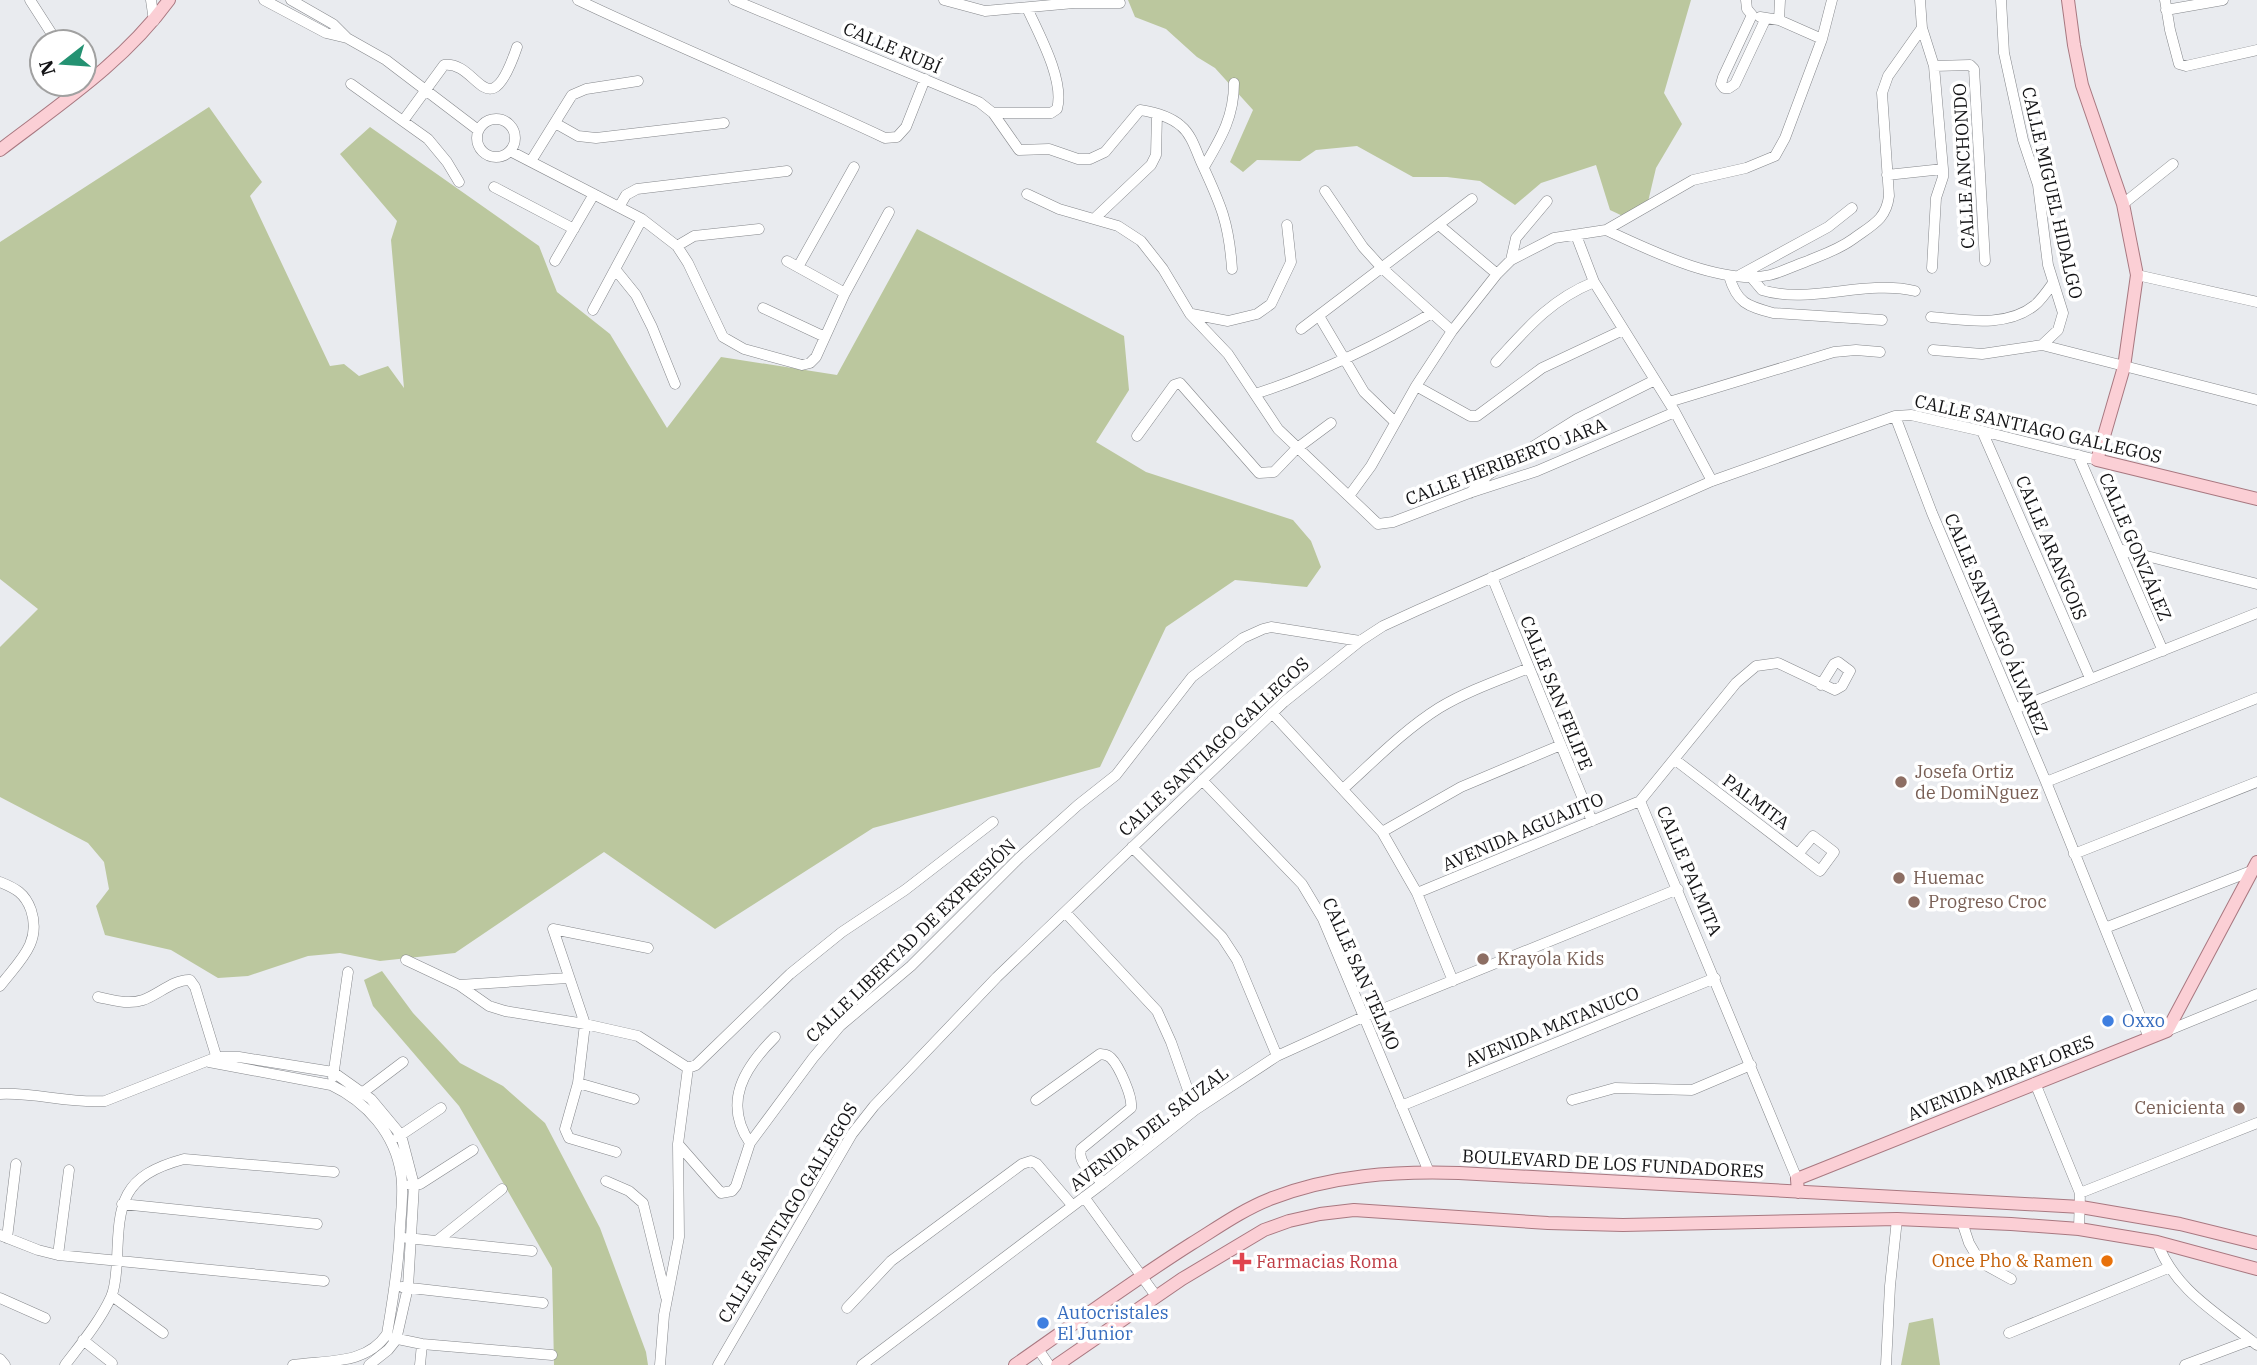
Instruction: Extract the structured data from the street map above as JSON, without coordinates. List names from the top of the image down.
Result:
{
  "streets": {
    "main road": ["CALLE SANTIAGO GALLEGOS", "AVENIDA MIRAFLORES", "BOULEVARD DE LOS FUNDADORES"],
    "street": [
      "CALLE RUBÍ",
      "CALLE ANCHONDO",
      "CALLE MIGUEL HIDALGO",
      "CALLE HERIBERTO JARA",
      "CALLE GONZÁLEZ",
      "CALLE ARANGOIS",
      "CALLE SANTIAGO ÁLVAREZ",
      "CALLE SAN FELIPE",
      "PALMITA",
      "AVENIDA AGUAJITO",
      "CALLE PALMITA",
      "CALLE LIBERTAD DE EXPRESIÓN",
      "CALLE SAN TELMO",
      "AVENIDA MATANUCO",
      "AVENIDA DEL SAUZAL"
    ]
  },
  "crossings": [
    ["CALLE SANTIAGO GALLEGOS", "CALLE GONZÁLEZ"],
    ["CALLE SANTIAGO GALLEGOS", "CALLE ARANGOIS"],
    ["CALLE SANTIAGO GALLEGOS", "CALLE SANTIAGO ÁLVAREZ"],
    ["CALLE SANTIAGO GALLEGOS", "CALLE SAN FELIPE"],
    ["CALLE SANTIAGO GALLEGOS", "CALLE LIBERTAD DE EXPRESIÓN"],
    ["CALLE SANTIAGO GALLEGOS", "CALLE SAN TELMO"],
    ["CALLE SANTIAGO ÁLVAREZ", "AVENIDA MIRAFLORES"],
    ["CALLE SAN FELIPE", "AVENIDA AGUAJITO"],
    ["PALMITA", "CALLE PALMITA"],
    ["AVENIDA AGUAJITO", "CALLE PALMITA"],
    ["CALLE PALMITA", "AVENIDA MATANUCO"],
    ["CALLE PALMITA", "AVENIDA MIRAFLORES"],
    ["CALLE PALMITA", "AVENIDA DEL SAUZAL"],
    ["CALLE PALMITA", "BOULEVARD DE LOS FUNDADORES"],
    ["CALLE SAN TELMO", "AVENIDA MATANUCO"],
    ["CALLE SAN TELMO", "AVENIDA DEL SAUZAL"],
    ["CALLE SAN TELMO", "BOULEVARD DE LOS FUNDADORES"],
    ["AVENIDA MIRAFLORES", "BOULEVARD DE LOS FUNDADORES"]
  ],
  "places": {
    "other": [
      "Josefa Ortiz de DomiNguez",
      "Huemac",
      "Progreso Croc",
      "Krayola Kids",
      "Oxxo",
      "Cenicienta",
      "Once Pho & Ramen",
      "Autocristales El Junior"
    ],
    "health": ["Farmacias Roma"]
  },
  "north": "left"
}
